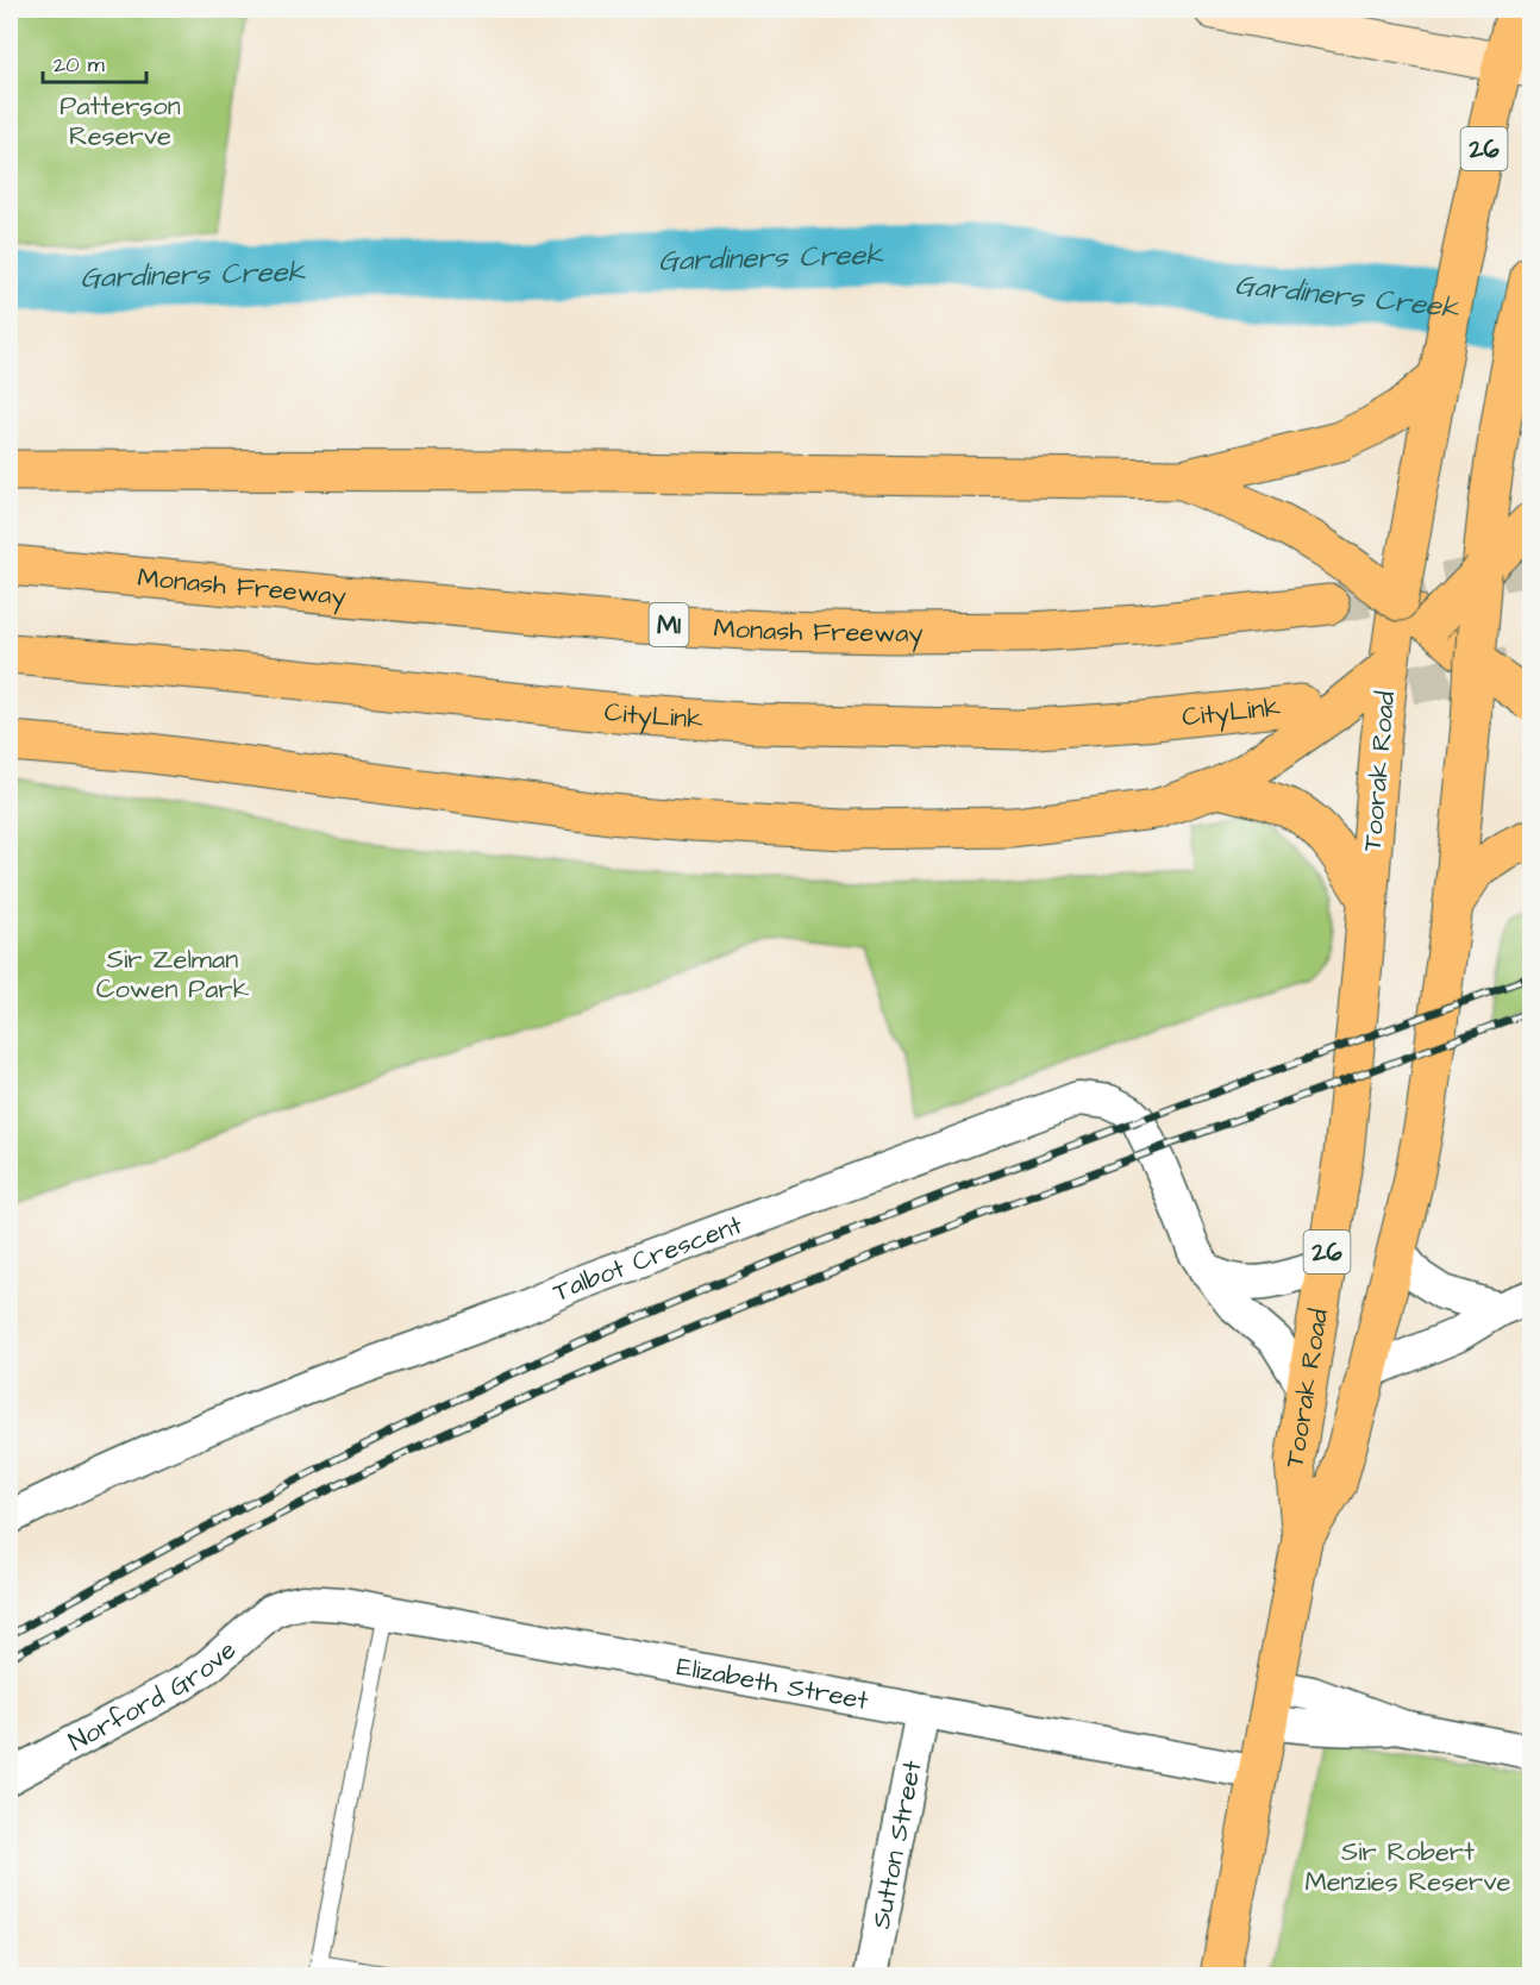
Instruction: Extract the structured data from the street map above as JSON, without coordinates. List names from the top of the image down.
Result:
{
  "streets": {
    "main road": [
      "26",
      "Monash Freeway",
      "M1",
      "CityLink",
      "Toorak Road"
    ],
    "street": [
      "Talbot Crescent",
      "Elizabeth Street",
      "Norford Grove",
      "Sutton Street"
    ]
  },
  "crossings": [
    ["Toorak Road", "Talbot Crescent"],
    ["Toorak Road", "Elizabeth Street"],
    ["Elizabeth Street", "Norford Grove"],
    ["Elizabeth Street", "Sutton Street"]
  ],
  "water": ["Gardiners Creek"],
  "parks": ["Patterson Reserve", "Sir Zelman Cowen Park", "Sir Robert Menzies Reserve"],
  "scale_bar": "20 m"
}
